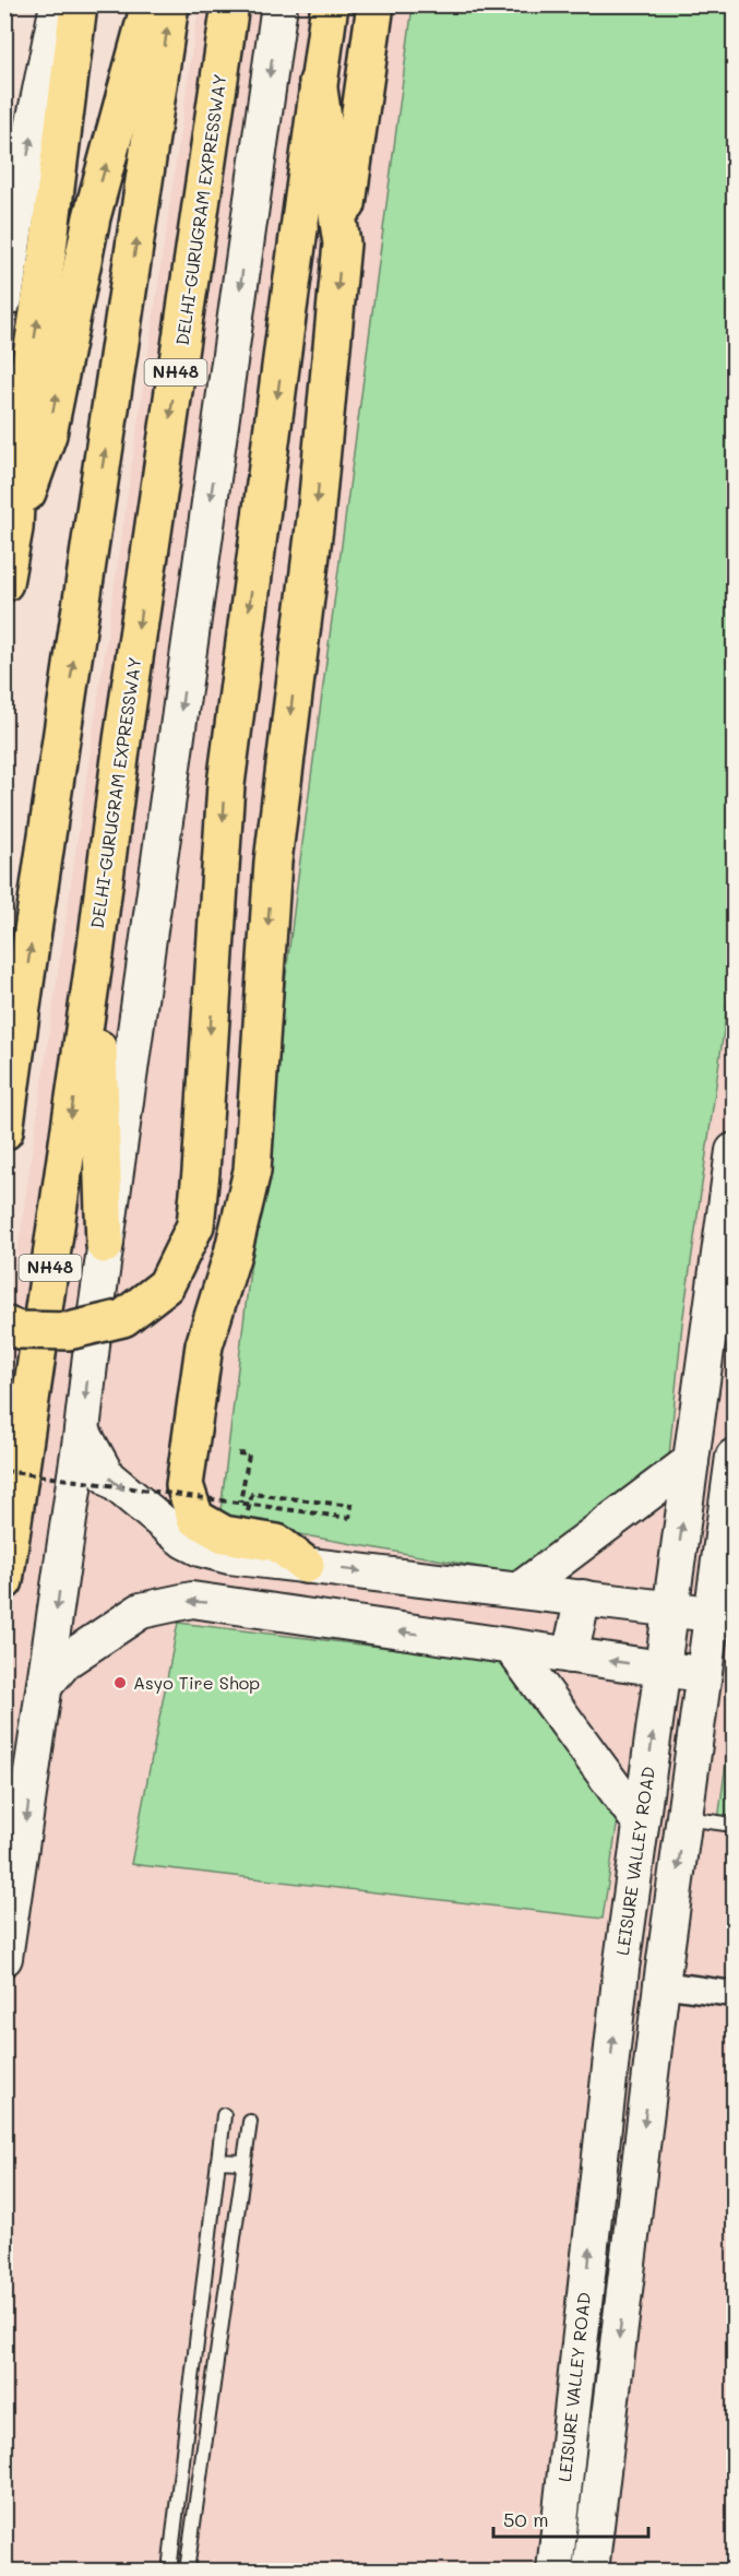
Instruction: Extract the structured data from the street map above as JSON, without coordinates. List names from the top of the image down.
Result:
{
  "streets": {
    "main road": ["DELHI-GURUGRAM EXPRESSWAY", "NH48"],
    "street": ["LEISURE VALLEY ROAD"]
  },
  "places": ["Asyo Tire Shop"],
  "scale_bar": "50 m"
}
